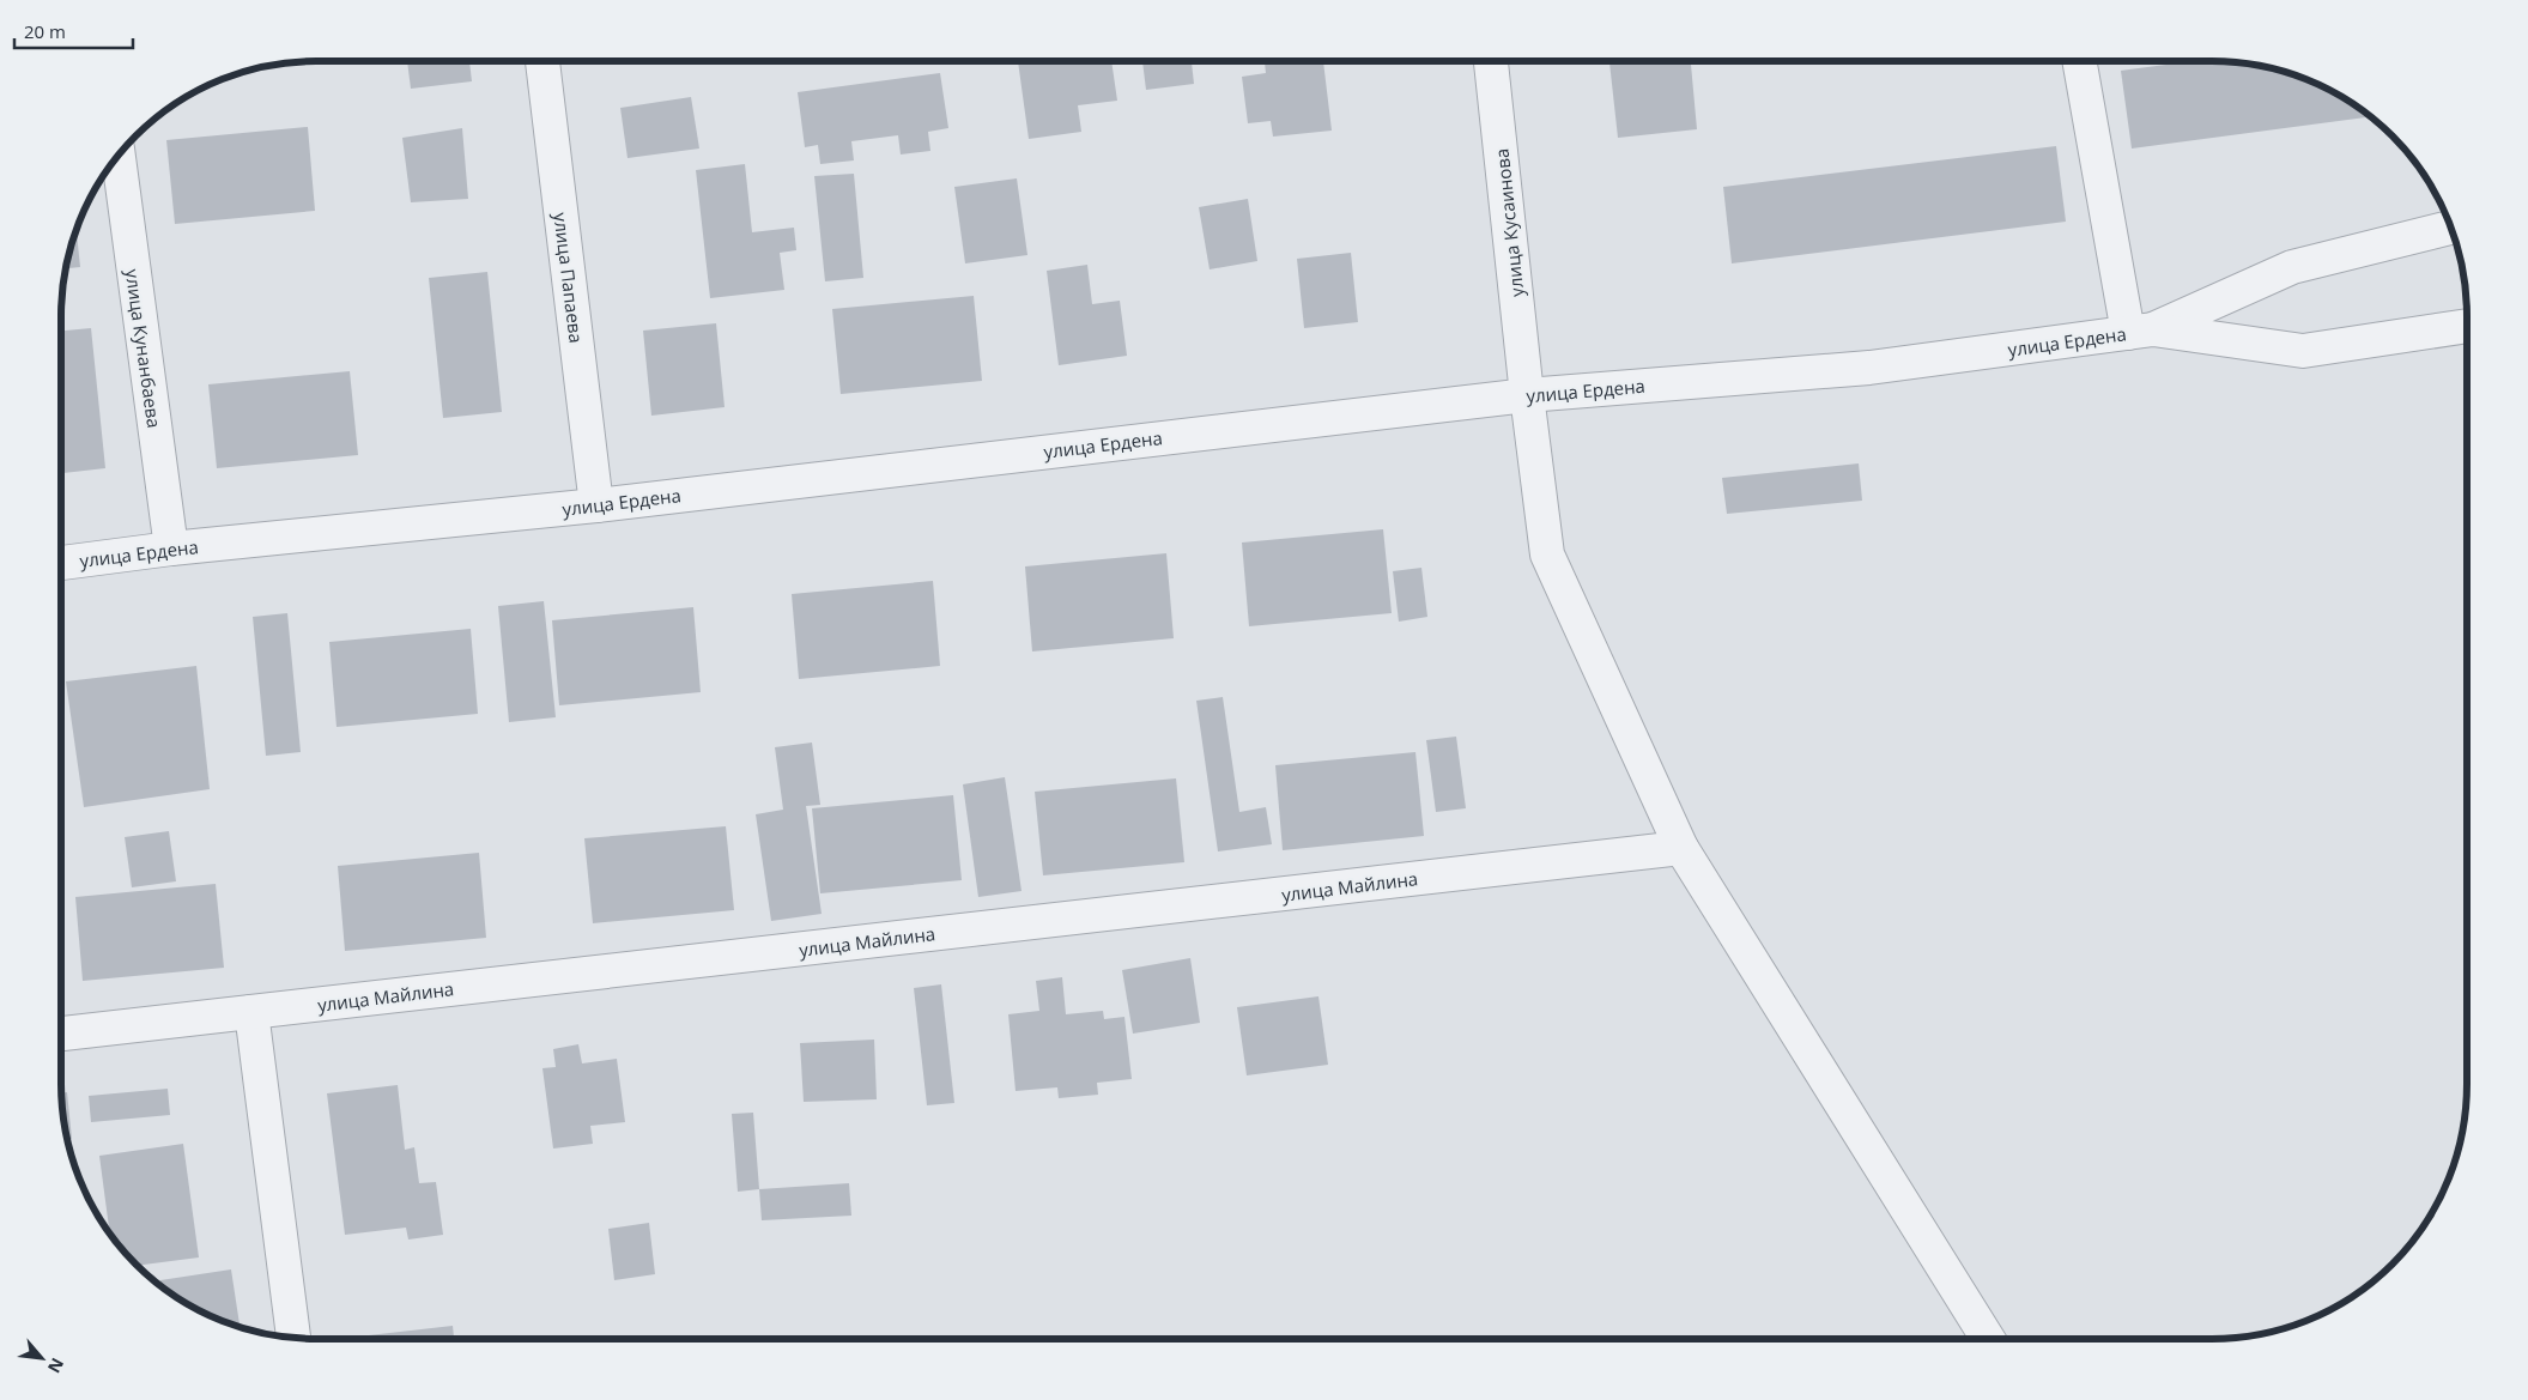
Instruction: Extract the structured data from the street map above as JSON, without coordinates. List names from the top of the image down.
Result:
{
  "streets": {
    "street": [
      "улица Кусаинова",
      "улица Папаева",
      "улица Ердена",
      "улица Кунанбаева",
      "улица Майлина"
    ]
  },
  "crossings": [
    ["улица Кусаинова", "улица Ердена"],
    ["улица Кусаинова", "улица Майлина"],
    ["улица Папаева", "улица Ердена"],
    ["улица Ердена", "улица Кунанбаева"]
  ],
  "scale_bar": "20 m",
  "north": "bottom right"
}
